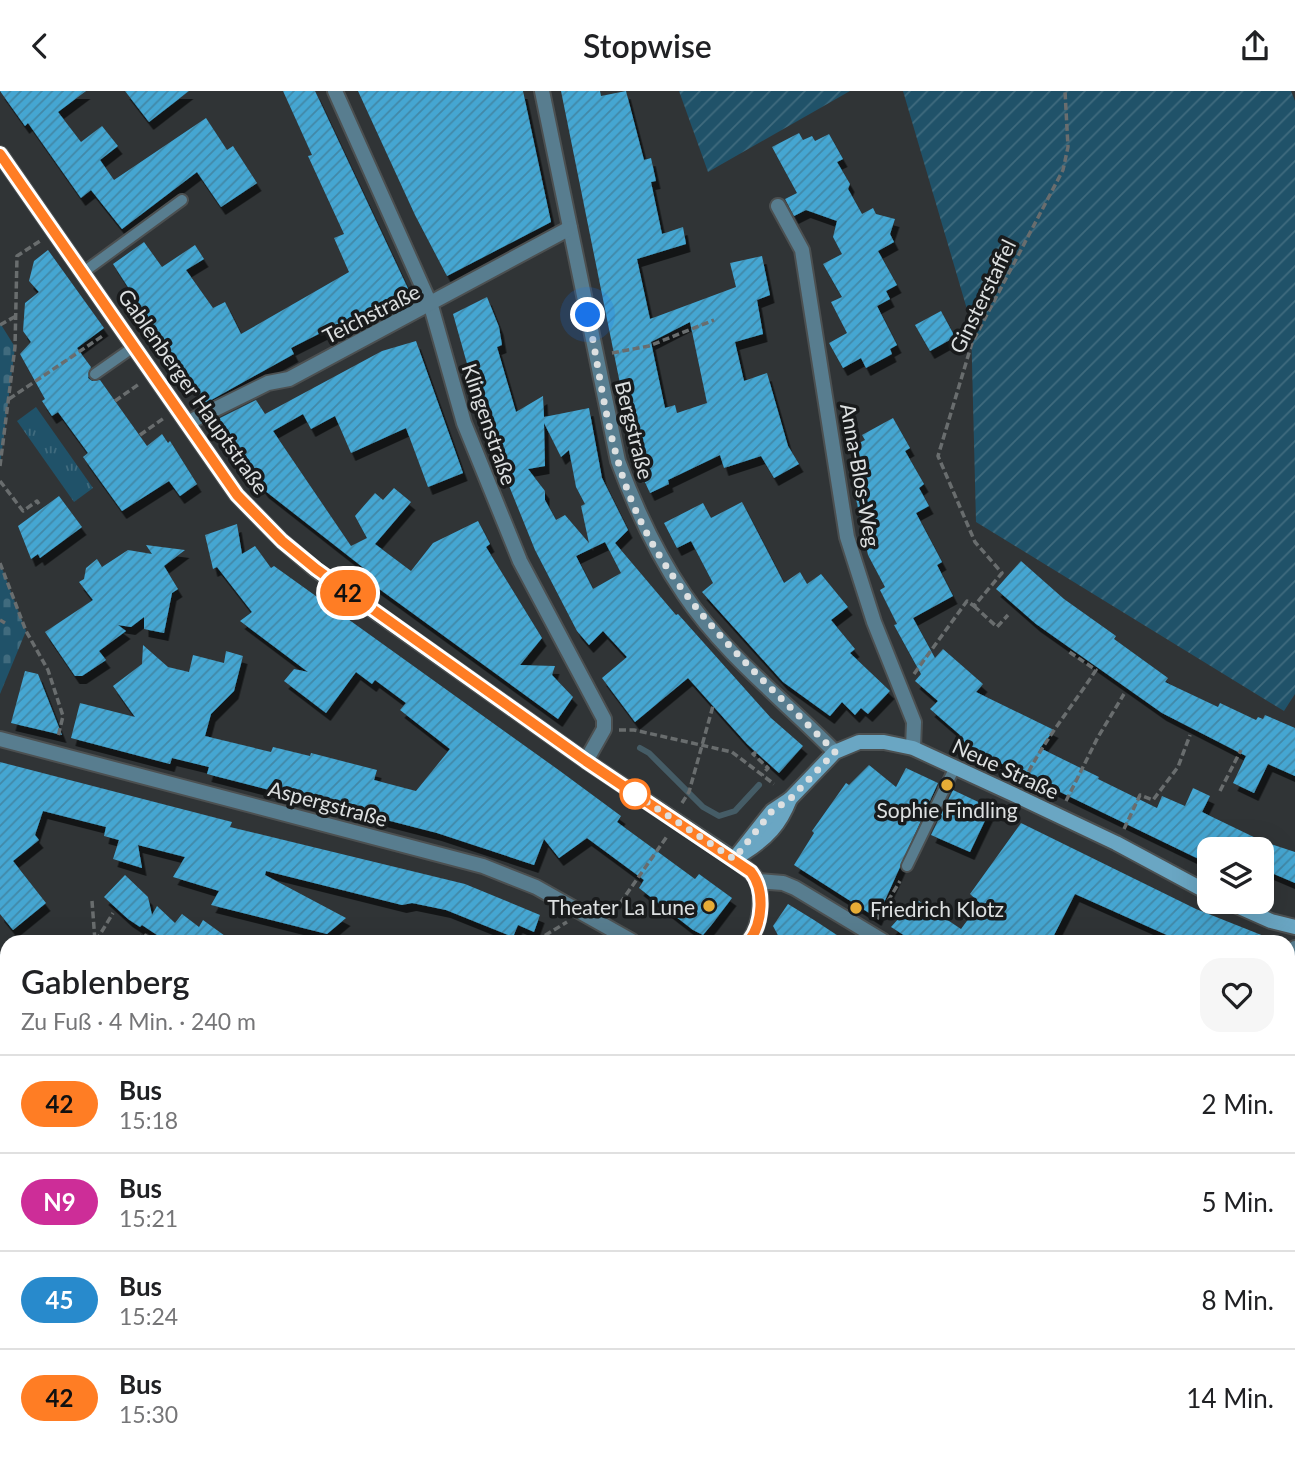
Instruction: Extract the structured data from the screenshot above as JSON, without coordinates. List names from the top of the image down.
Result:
{
  "streets": {
    "street": [
      "Teichstraße",
      "Gablenberger Hauptstraße",
      "Klingenstraße",
      "Bergstraße",
      "Anna-Blos-Weg",
      "Neue Straße",
      "Aspergstraße"
    ],
    "path": ["Ginsterstaffel"]
  },
  "crossings": [
    ["Teichstraße", "Gablenberger Hauptstraße"],
    ["Teichstraße", "Klingenstraße"],
    ["Teichstraße", "Bergstraße"],
    ["Gablenberger Hauptstraße", "Klingenstraße"],
    ["Gablenberger Hauptstraße", "Neue Straße"],
    ["Bergstraße", "Neue Straße"],
    ["Anna-Blos-Weg", "Neue Straße"]
  ],
  "places": ["Sophie Findling", "Theater La Lune", "Friedrich Klotz"],
  "lines": ["bus line 42"],
  "page": {
    "header": "Stopwise",
    "on_map": "42",
    "heading": ["Gablenberg", "Zu Fuß · 4 Min. · 240 m"],
    "list": [
      {
        "mark": "42",
        "name": "Bus",
        "note": "15:18",
        "value": "2 Min."
      },
      {
        "mark": "N9",
        "name": "Bus",
        "note": "15:21",
        "value": "5 Min."
      },
      {
        "mark": "45",
        "name": "Bus",
        "note": "15:24",
        "value": "8 Min."
      },
      {
        "mark": "42",
        "name": "Bus",
        "note": "15:30",
        "value": "14 Min."
      }
    ]
  }
}
